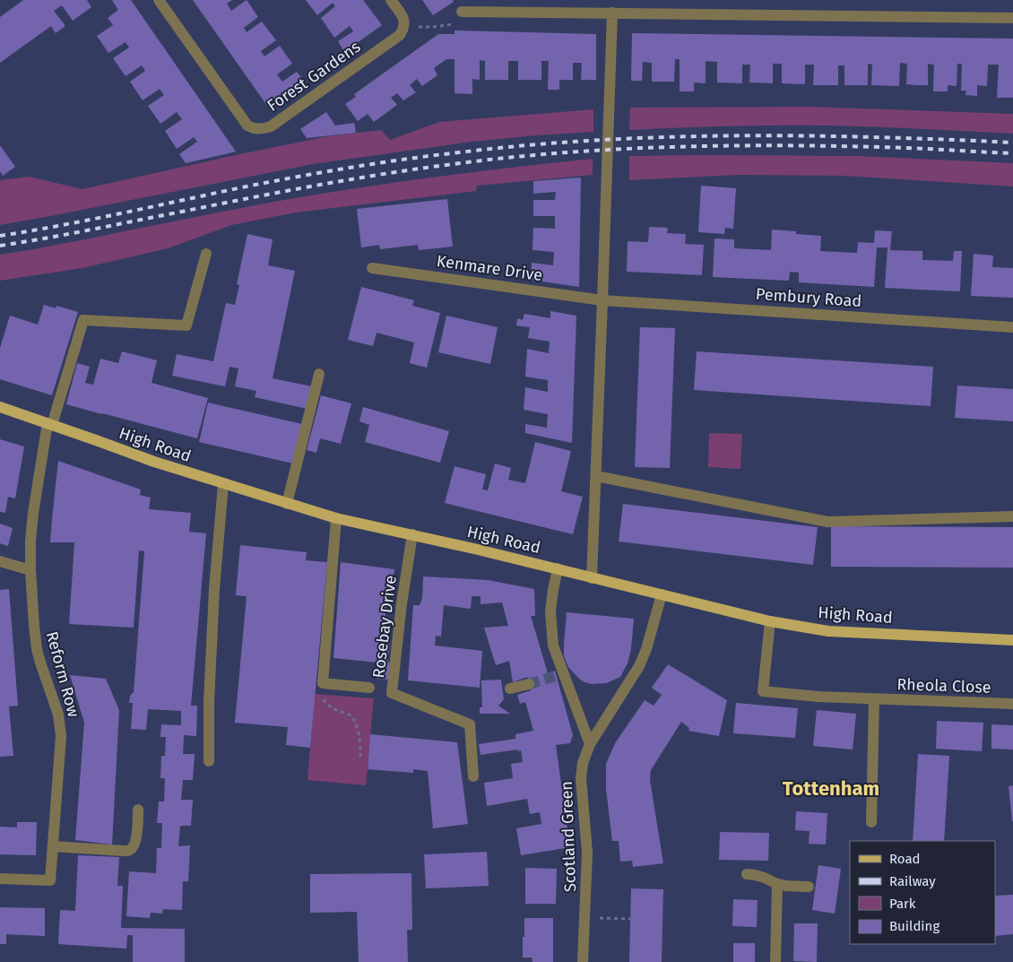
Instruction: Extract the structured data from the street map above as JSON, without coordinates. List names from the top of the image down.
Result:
{
  "streets": {
    "main road": ["High Road"],
    "street": [
      "Forest Gardens",
      "Kenmare Drive",
      "Pembury Road",
      "Rosebay Drive",
      "Reform Row",
      "Rheola Close",
      "Scotland Green"
    ]
  },
  "crossings": [
    ["Kenmare Drive", "Pembury Road"],
    ["High Road", "Rosebay Drive"],
    ["High Road", "Reform Row"],
    ["High Road", "Rheola Close"],
    ["High Road", "Scotland Green"]
  ],
  "districts": ["Tottenham"],
  "legend": [
    "Road",
    "Railway",
    "Park",
    "Building"
  ]
}
